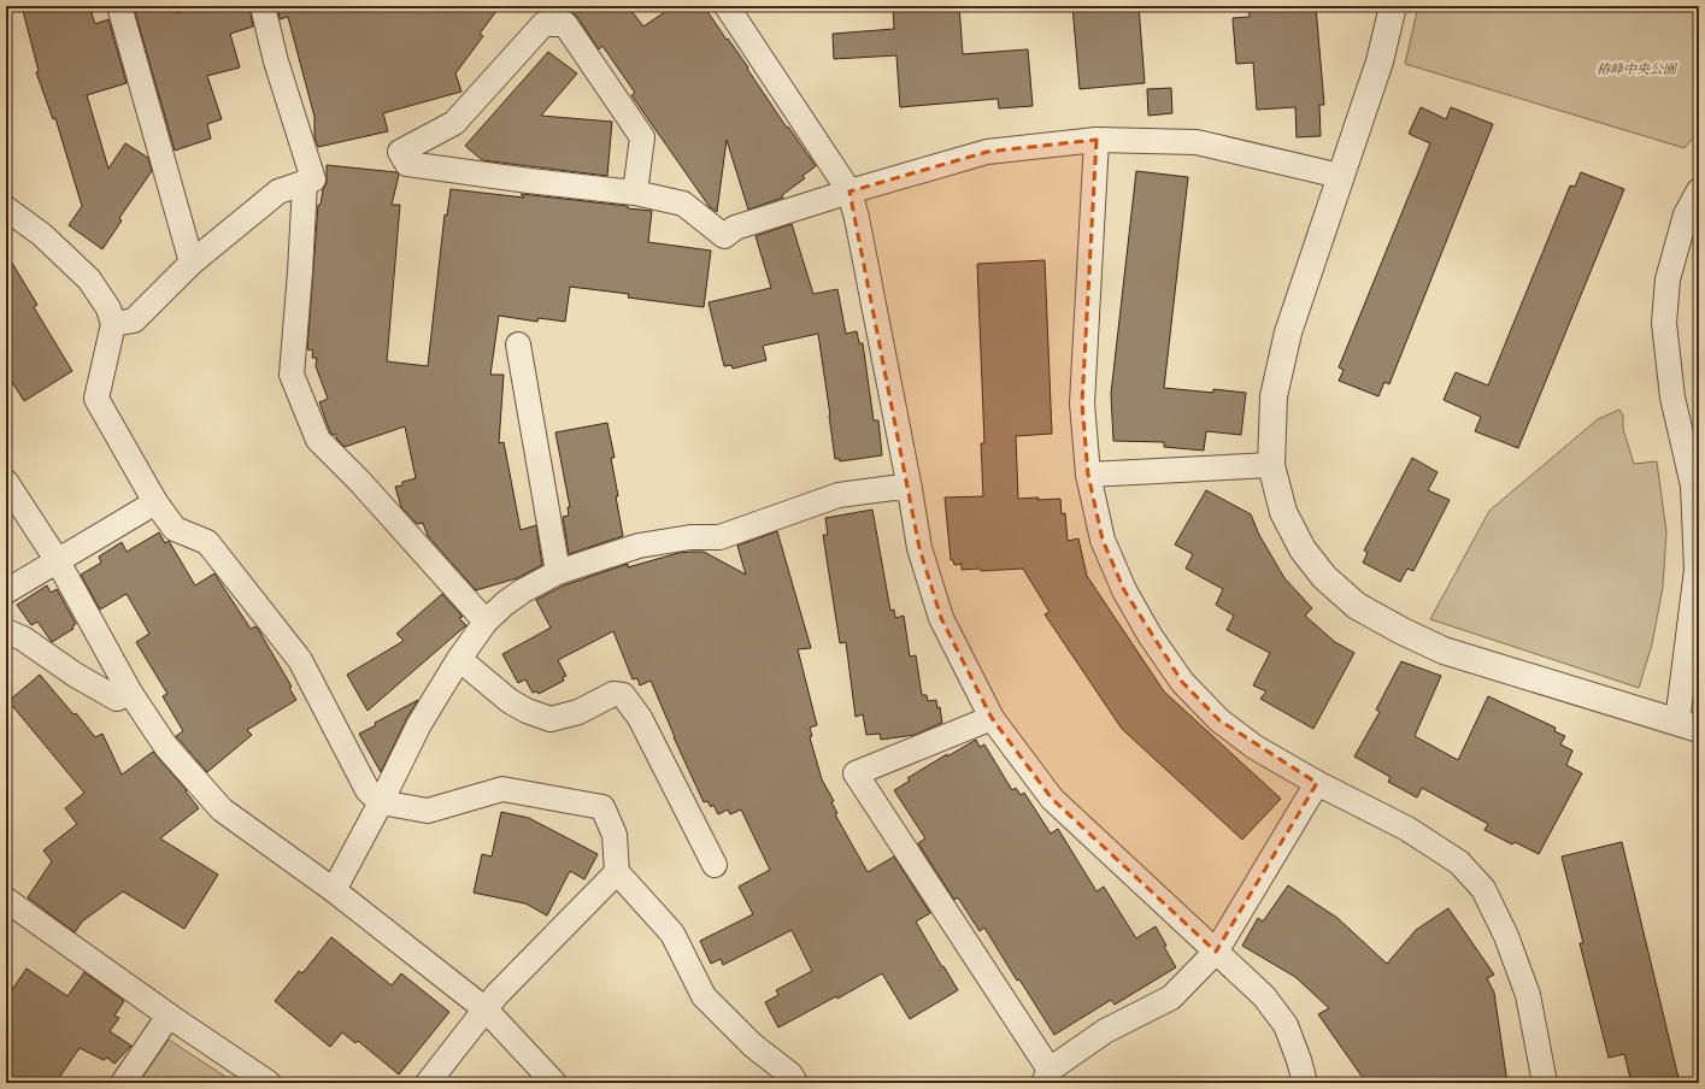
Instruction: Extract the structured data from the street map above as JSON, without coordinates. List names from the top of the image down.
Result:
{
  "parks": ["椿峰中央公園"]
}
